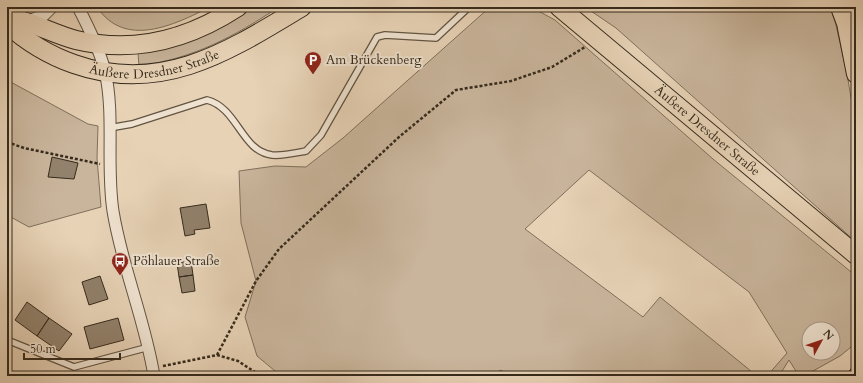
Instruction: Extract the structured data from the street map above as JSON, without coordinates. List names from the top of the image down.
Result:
{
  "streets": {
    "main road": ["Äußere Dresdner Straße"]
  },
  "places": {
    "parking": ["Am Brückenberg"],
    "bus stop": ["Pöhlauer Straße"]
  },
  "scale_bar": "50 m",
  "north": "top right"
}
